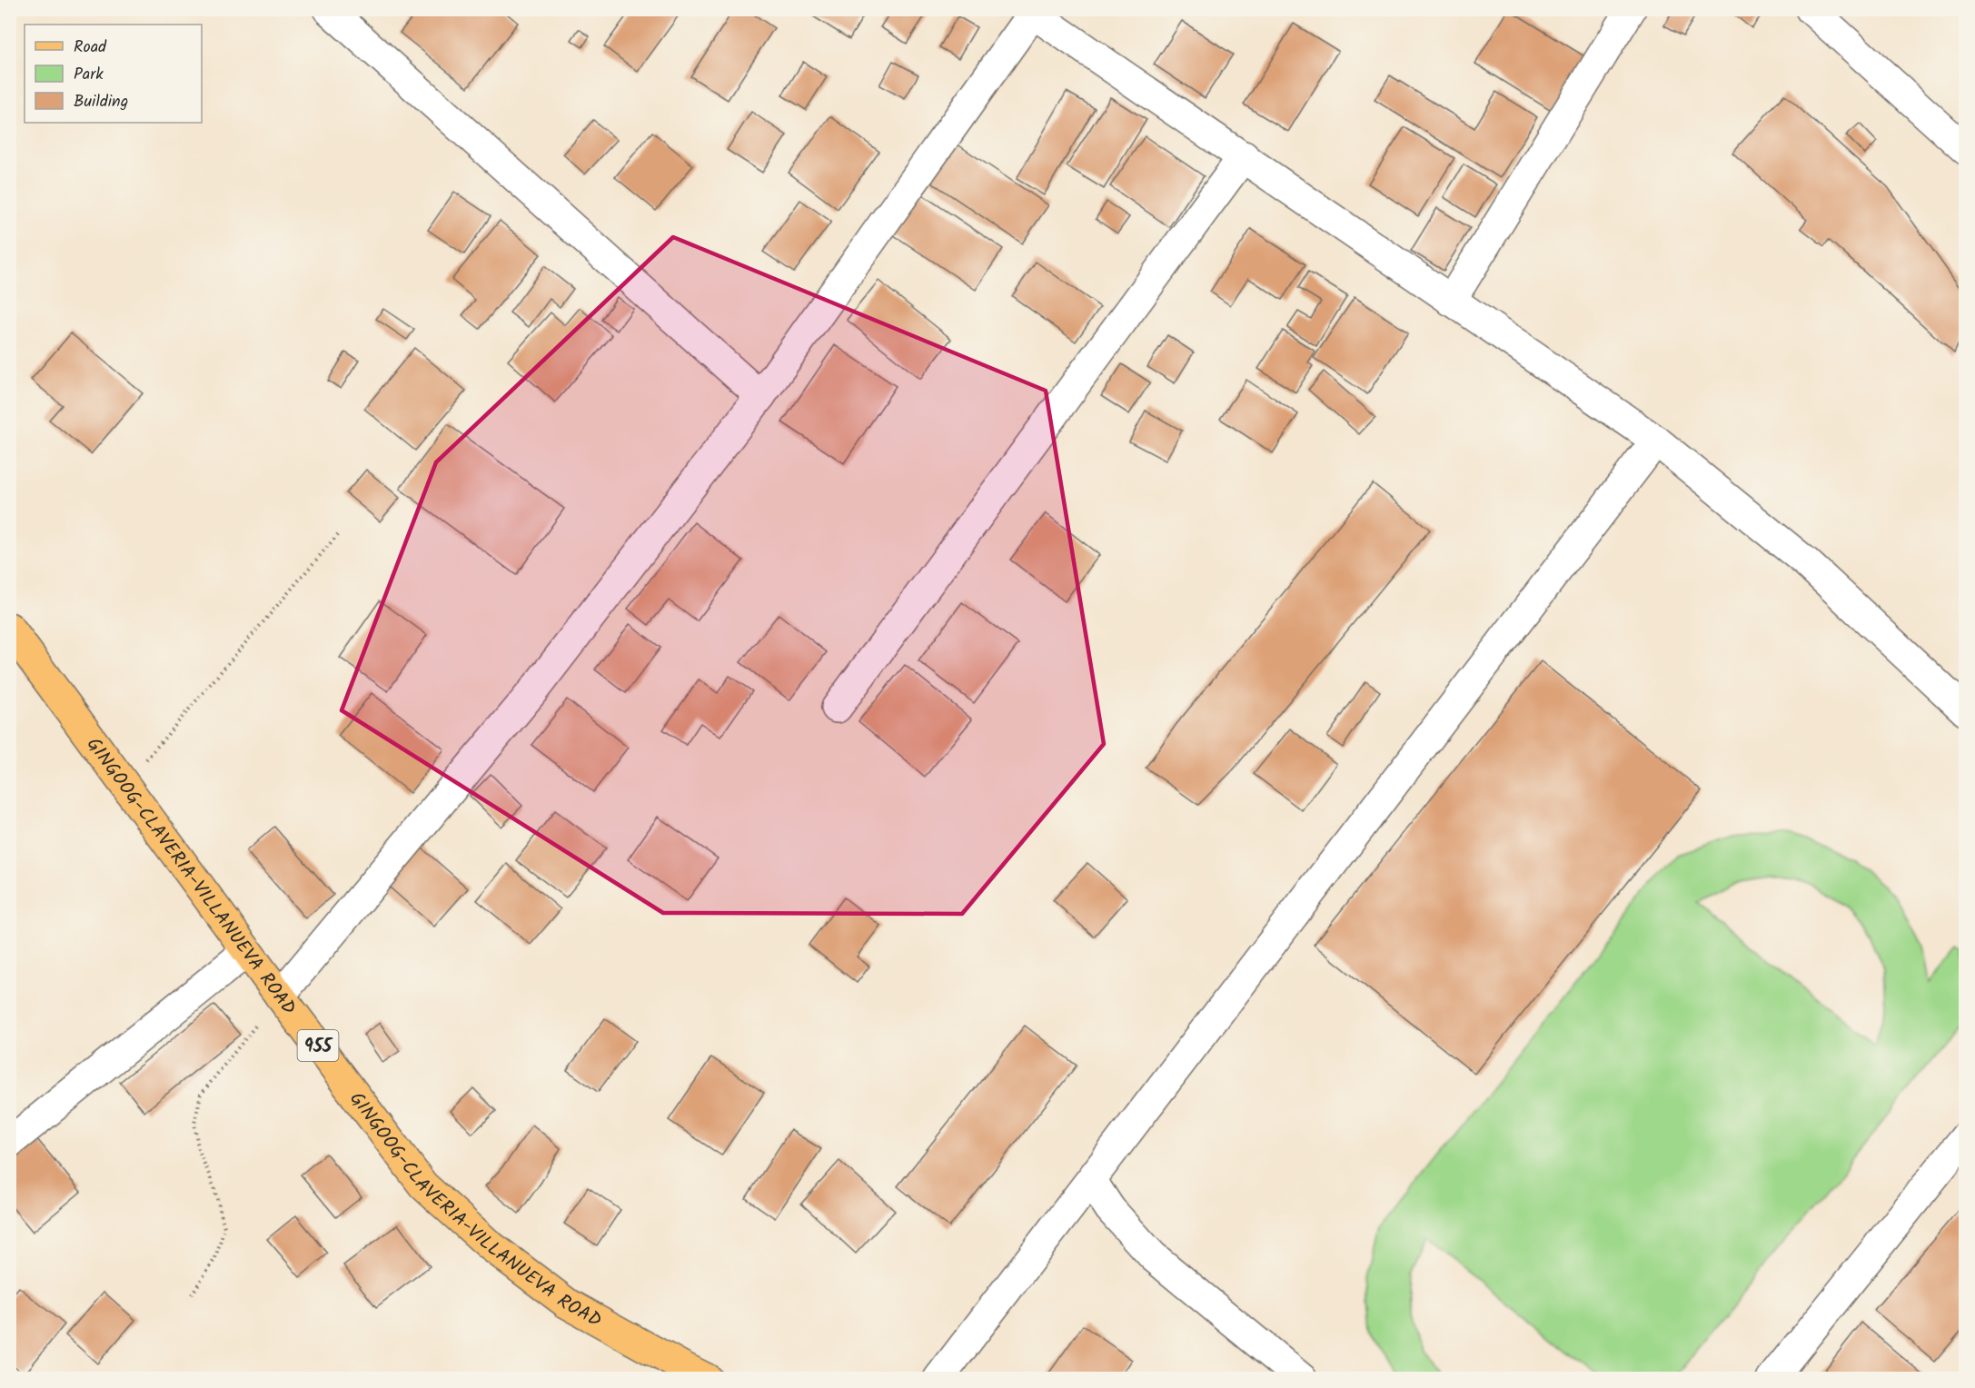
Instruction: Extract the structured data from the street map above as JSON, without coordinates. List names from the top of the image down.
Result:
{
  "streets": {
    "main road": ["GINGOOG-CLAVERIA-VILLANUEVA ROAD", "955"]
  },
  "legend": ["Road", "Park", "Building"]
}
